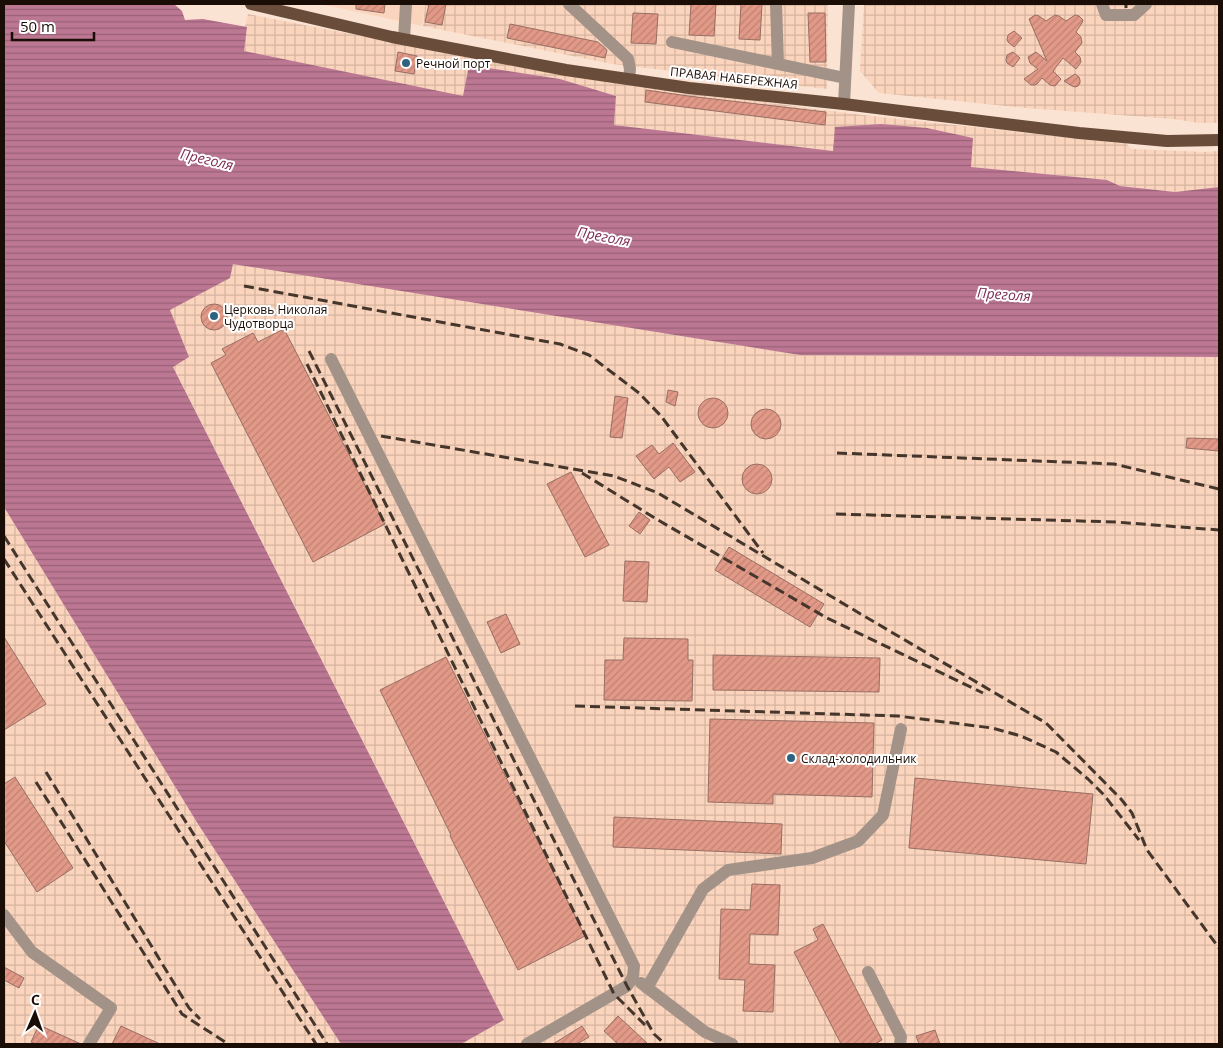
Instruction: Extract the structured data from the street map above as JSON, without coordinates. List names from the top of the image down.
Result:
{
  "streets": {
    "main road": ["ПРАВАЯ НАБЕРЕЖНАЯ"]
  },
  "water": ["Преголя"],
  "places": ["Речной порт", "Церковь Николая Чудотворца", "Склад-холодильник"],
  "scale_bar": "50 m",
  "north": "top"
}
